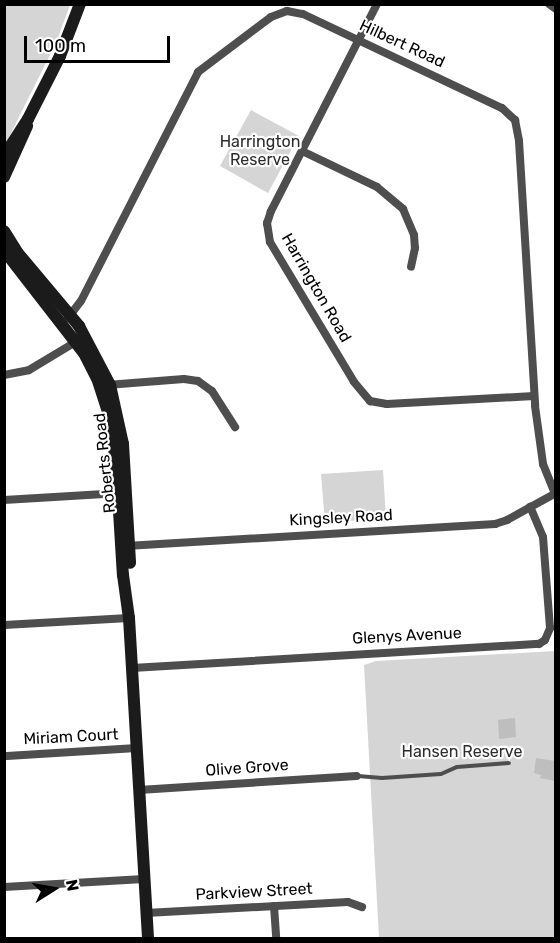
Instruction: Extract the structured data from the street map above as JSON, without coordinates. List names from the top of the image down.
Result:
{
  "streets": {
    "street": [
      "Hilbert Road",
      "Harrington Road",
      "Roberts Road",
      "Kingsley Road",
      "Glenys Avenue",
      "Miriam Court",
      "Olive Grove",
      "Parkview Street"
    ]
  },
  "crossings": [
    ["Hilbert Road", "Harrington Road"],
    ["Hilbert Road", "Roberts Road"],
    ["Hilbert Road", "Kingsley Road"],
    ["Roberts Road", "Kingsley Road"],
    ["Roberts Road", "Glenys Avenue"],
    ["Roberts Road", "Miriam Court"],
    ["Roberts Road", "Olive Grove"],
    ["Roberts Road", "Parkview Street"],
    ["Kingsley Road", "Glenys Avenue"]
  ],
  "parks": ["Harrington Reserve", "Hansen Reserve"],
  "scale_bar": "100 m",
  "north": "right"
}
